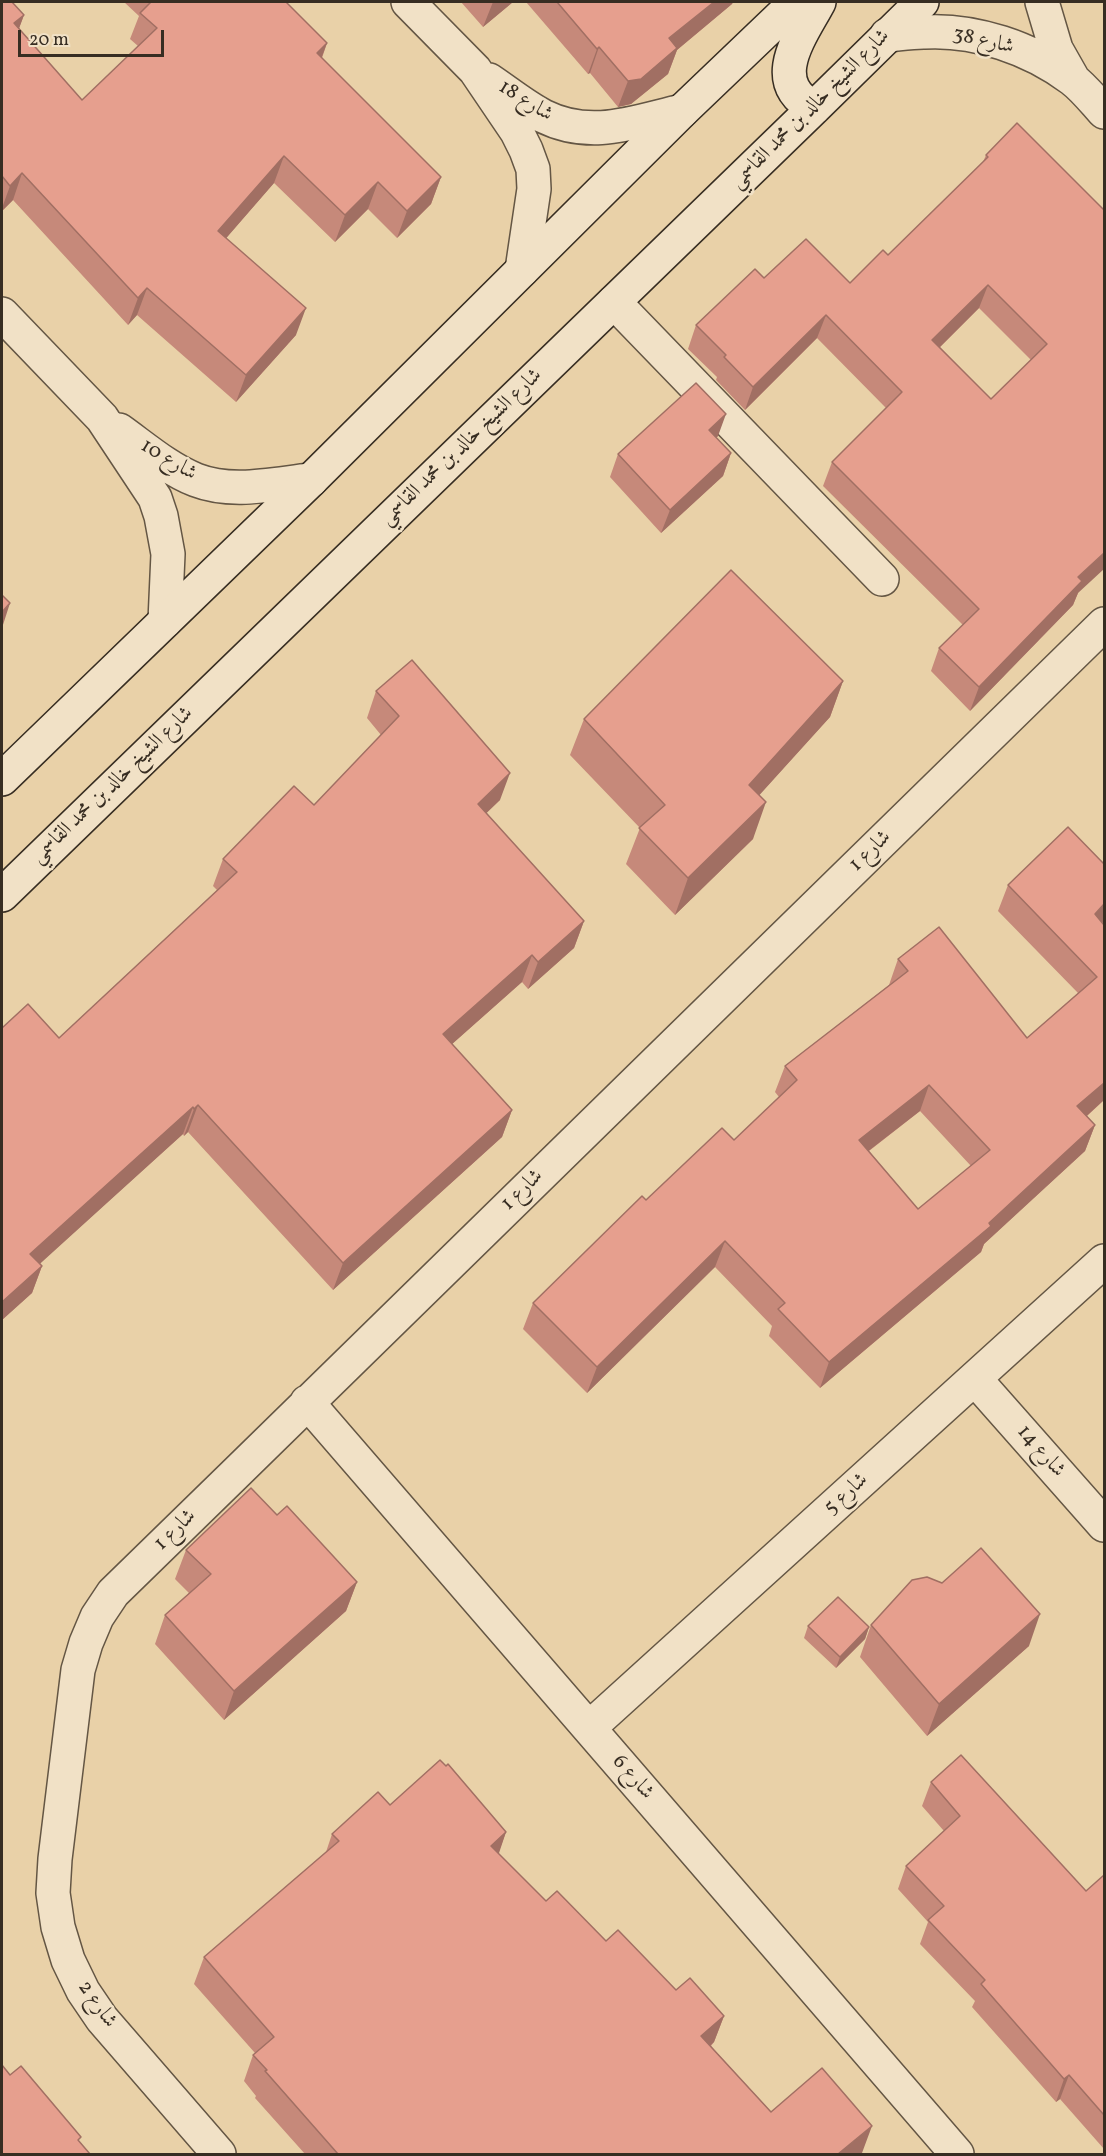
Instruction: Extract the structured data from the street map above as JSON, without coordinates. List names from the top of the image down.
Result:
{
  "streets": {
    "street": [
      "شارع 38",
      "شارع 18",
      "شارع الشيخ خالد بن محمد القاسمي",
      "شارع 10",
      "شارع 1",
      "شارع 14",
      "شارع 5",
      "شارع 6",
      "شارع 2"
    ]
  },
  "crossings": [
    ["شارع 38", "شارع الشيخ خالد بن محمد القاسمي"],
    ["شارع 1", "شارع 6"],
    ["شارع 1", "شارع 2"],
    ["شارع 14", "شارع 5"],
    ["شارع 5", "شارع 6"]
  ],
  "scale_bar": "20 m"
}
